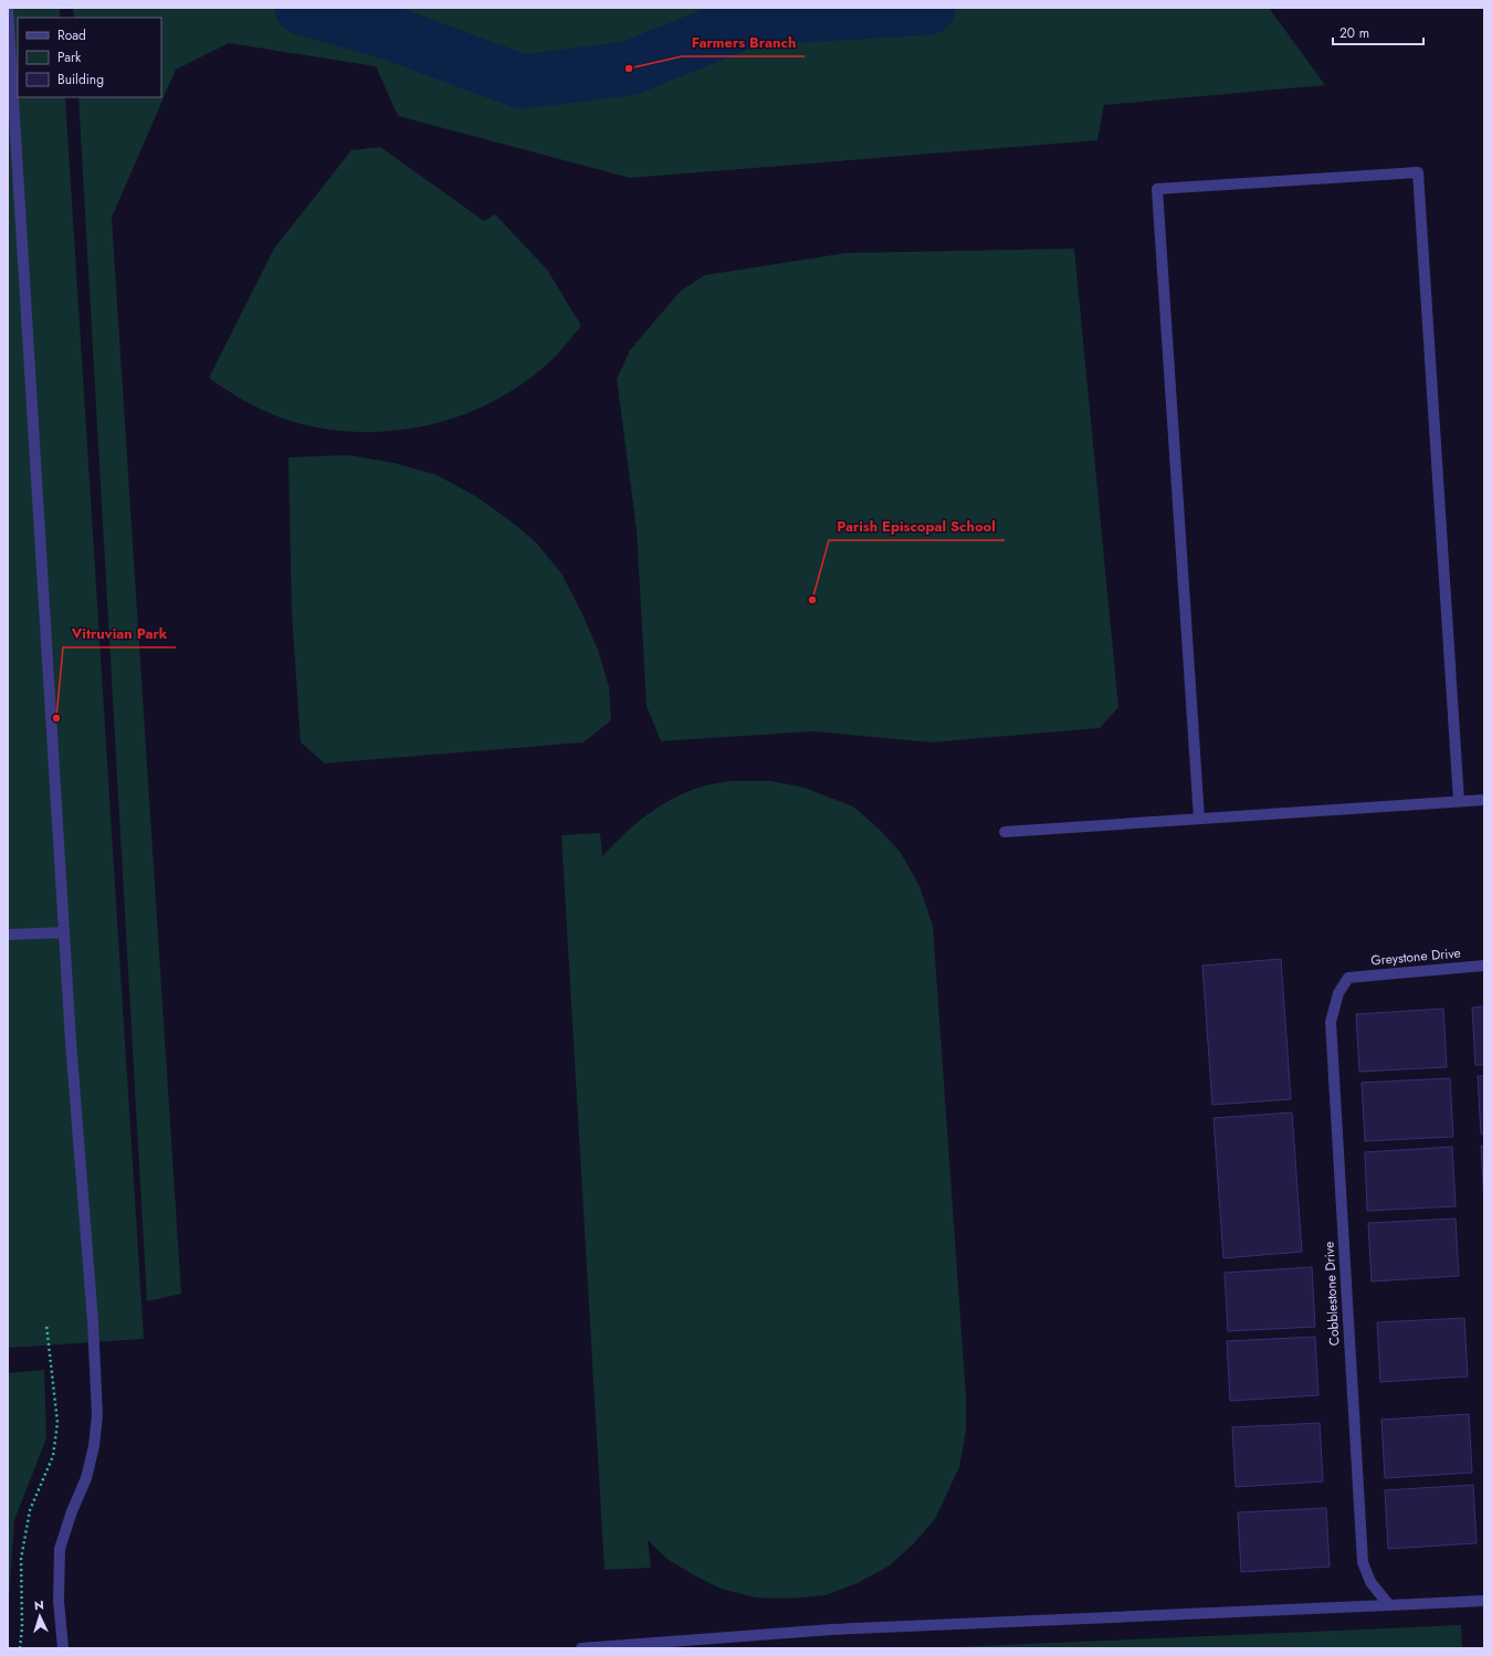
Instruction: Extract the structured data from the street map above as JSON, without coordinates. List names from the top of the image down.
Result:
{
  "streets": {
    "street": ["Greystone Drive", "Cobblestone Drive"]
  },
  "crossings": [
    ["Greystone Drive", "Cobblestone Drive"]
  ],
  "places": ["Farmers Branch", "Parish Episcopal School", "Vitruvian Park"],
  "legend": ["Road", "Park", "Building"],
  "scale_bar": "20 m",
  "north": "top"
}
